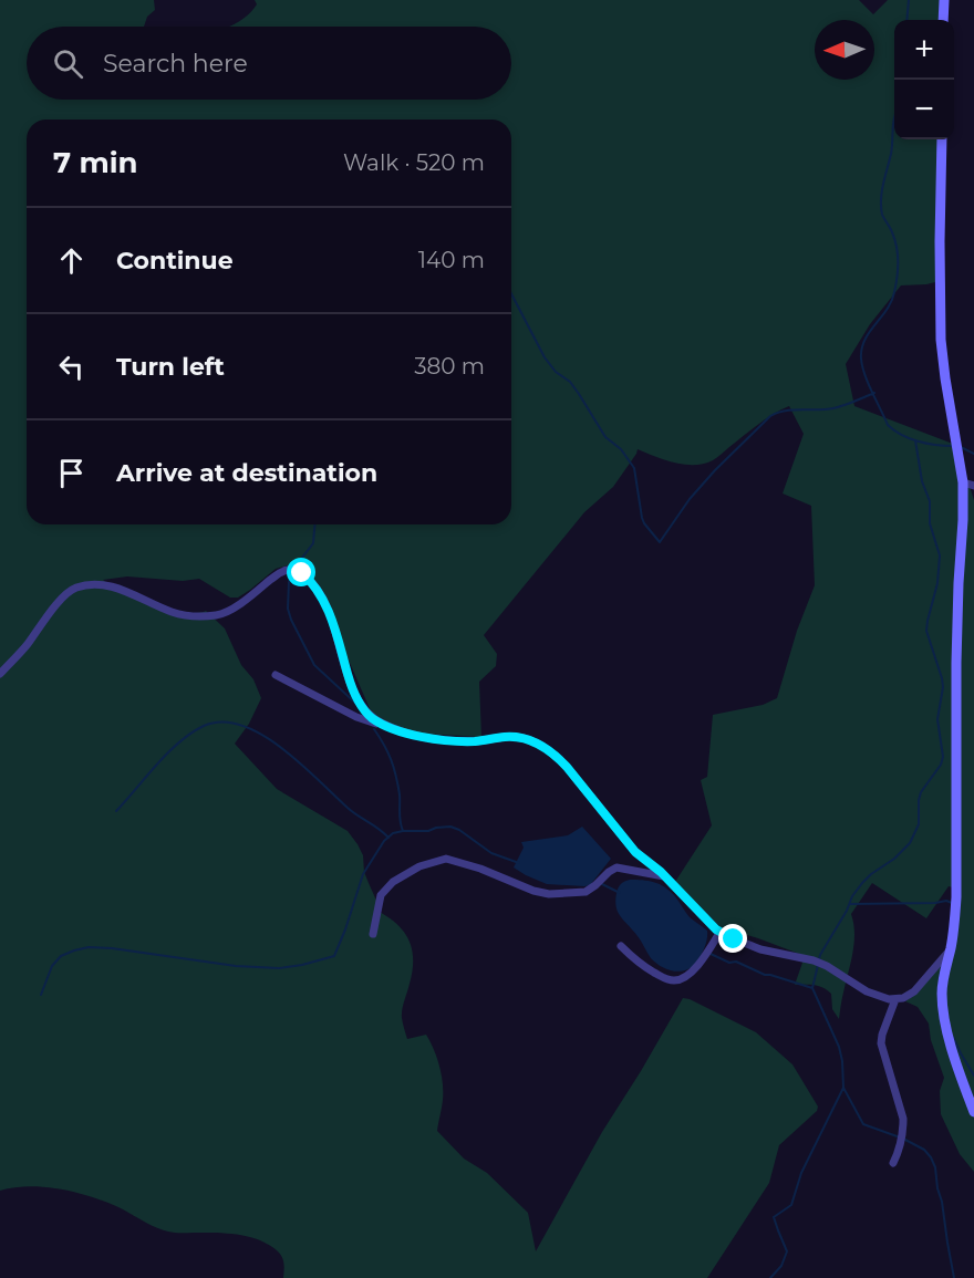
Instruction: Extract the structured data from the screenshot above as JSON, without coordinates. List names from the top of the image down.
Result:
{
  "north": "left",
  "page": {
    "map_buttons": ["+", "−"],
    "search": "Search here",
    "heading": ["7 min", "Walk · 520 m"],
    "list": [
      ["Continue", "140 m"],
      ["Turn left", "380 m"],
      "Arrive at destination"
    ]
  }
}
